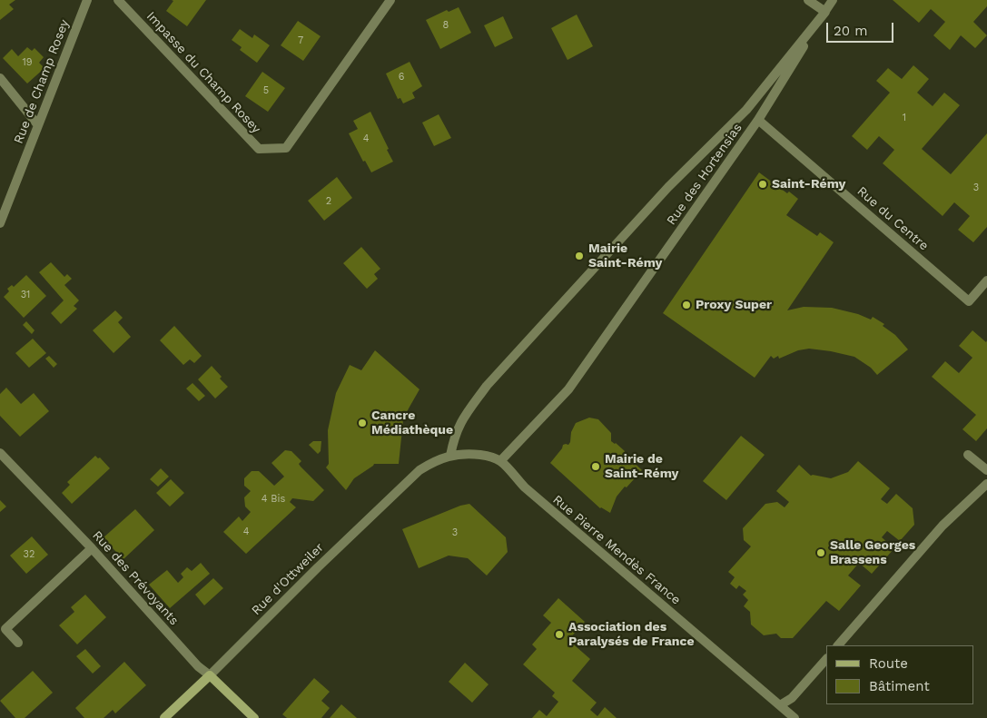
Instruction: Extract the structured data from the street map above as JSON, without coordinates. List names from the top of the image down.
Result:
{
  "streets": {
    "street": [
      "Impasse du Champ Rosey",
      "Rue de Champ Rosey",
      "Rue des Hortensias",
      "Rue du Centre",
      "Rue Pierre Mendès France",
      "Rue des Prévoyants",
      "Rue d'Ottweiler"
    ]
  },
  "crossings": [
    ["Rue des Hortensias", "Rue du Centre"],
    ["Rue des Hortensias", "Rue Pierre Mendès France"],
    ["Rue des Prévoyants", "Rue d'Ottweiler"]
  ],
  "places": [
    "Saint-Rémy",
    "Mairie Saint-Rémy",
    "Proxy Super",
    "Cancre Médiathèque",
    "Mairie de Saint-Rémy",
    "Salle Georges Brassens",
    "Association des Paralysés de France"
  ],
  "house_numbers": [
    "8",
    "7",
    "19",
    "6",
    "5",
    "1",
    "4",
    "3",
    "2",
    "31",
    "4 Bis",
    "4",
    "3",
    "32"
  ],
  "legend": ["Route", "Bâtiment"],
  "scale_bar": "20 m"
}
